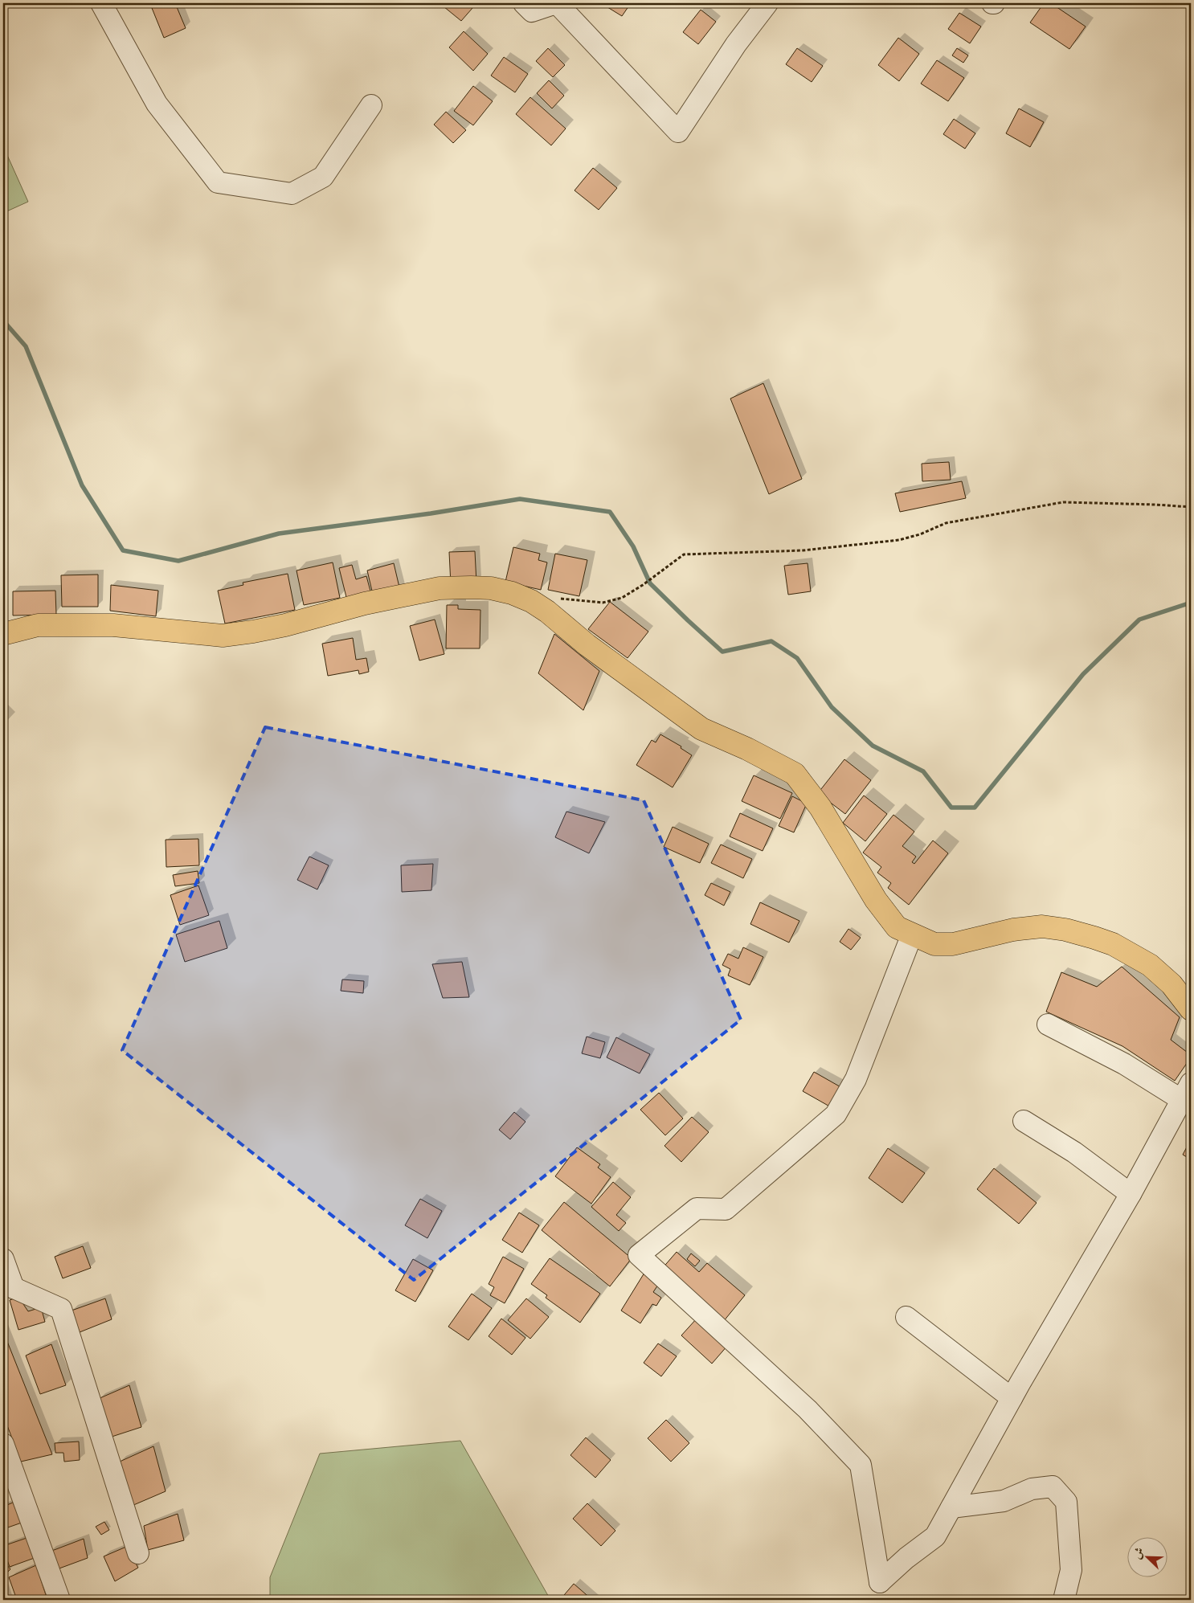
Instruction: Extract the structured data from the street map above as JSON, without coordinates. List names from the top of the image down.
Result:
{
  "north": "top left"
}
